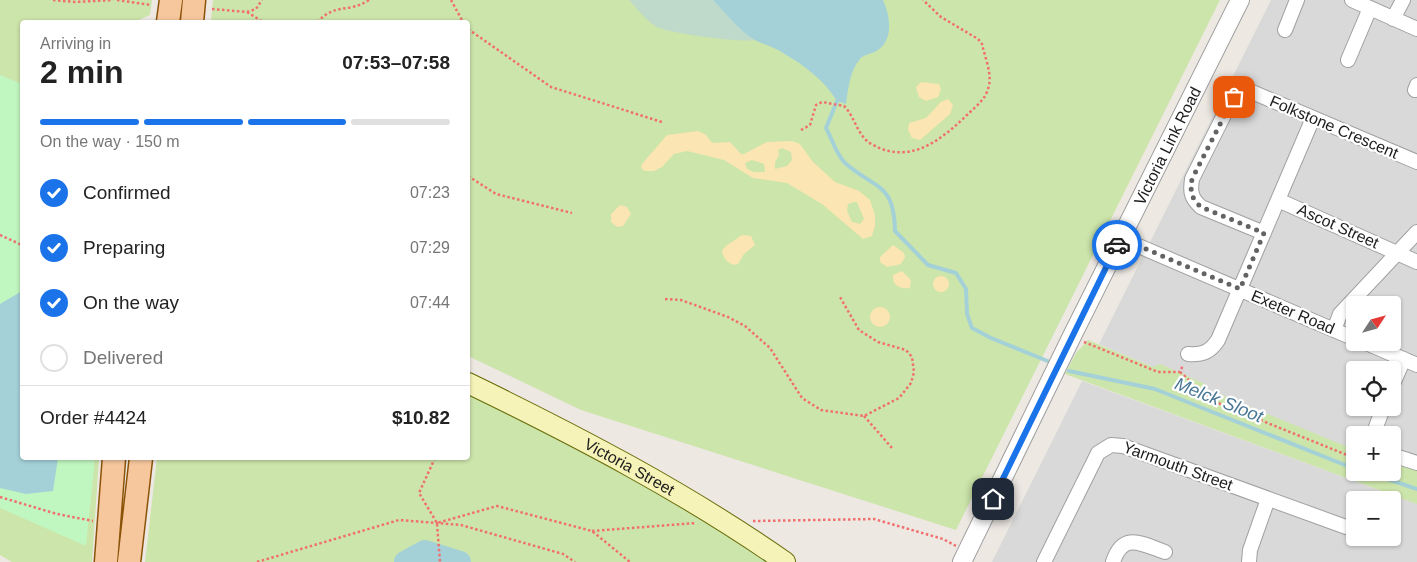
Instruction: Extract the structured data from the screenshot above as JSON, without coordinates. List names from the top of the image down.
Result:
{
  "streets": {
    "main road": ["Victoria Street"],
    "street": [
      "Folkstone Crescent",
      "Victoria Link Road",
      "Ascot Street",
      "Exeter Road",
      "Yarmouth Street"
    ]
  },
  "crossings": [
    ["Victoria Link Road", "Exeter Road"]
  ],
  "water": ["Melck Sloot"],
  "north": "top right",
  "page": {
    "heading": ["2 min", "Arriving in", "07:53–07:58"],
    "panel": ["Order #4424", "$10.82"],
    "bar": "On the way · 150 m",
    "list": [
      ["Confirmed", "07:23"],
      ["Preparing", "07:29"],
      ["On the way", "07:44"],
      "Delivered"
    ],
    "map_buttons": ["+", "−"]
  }
}
